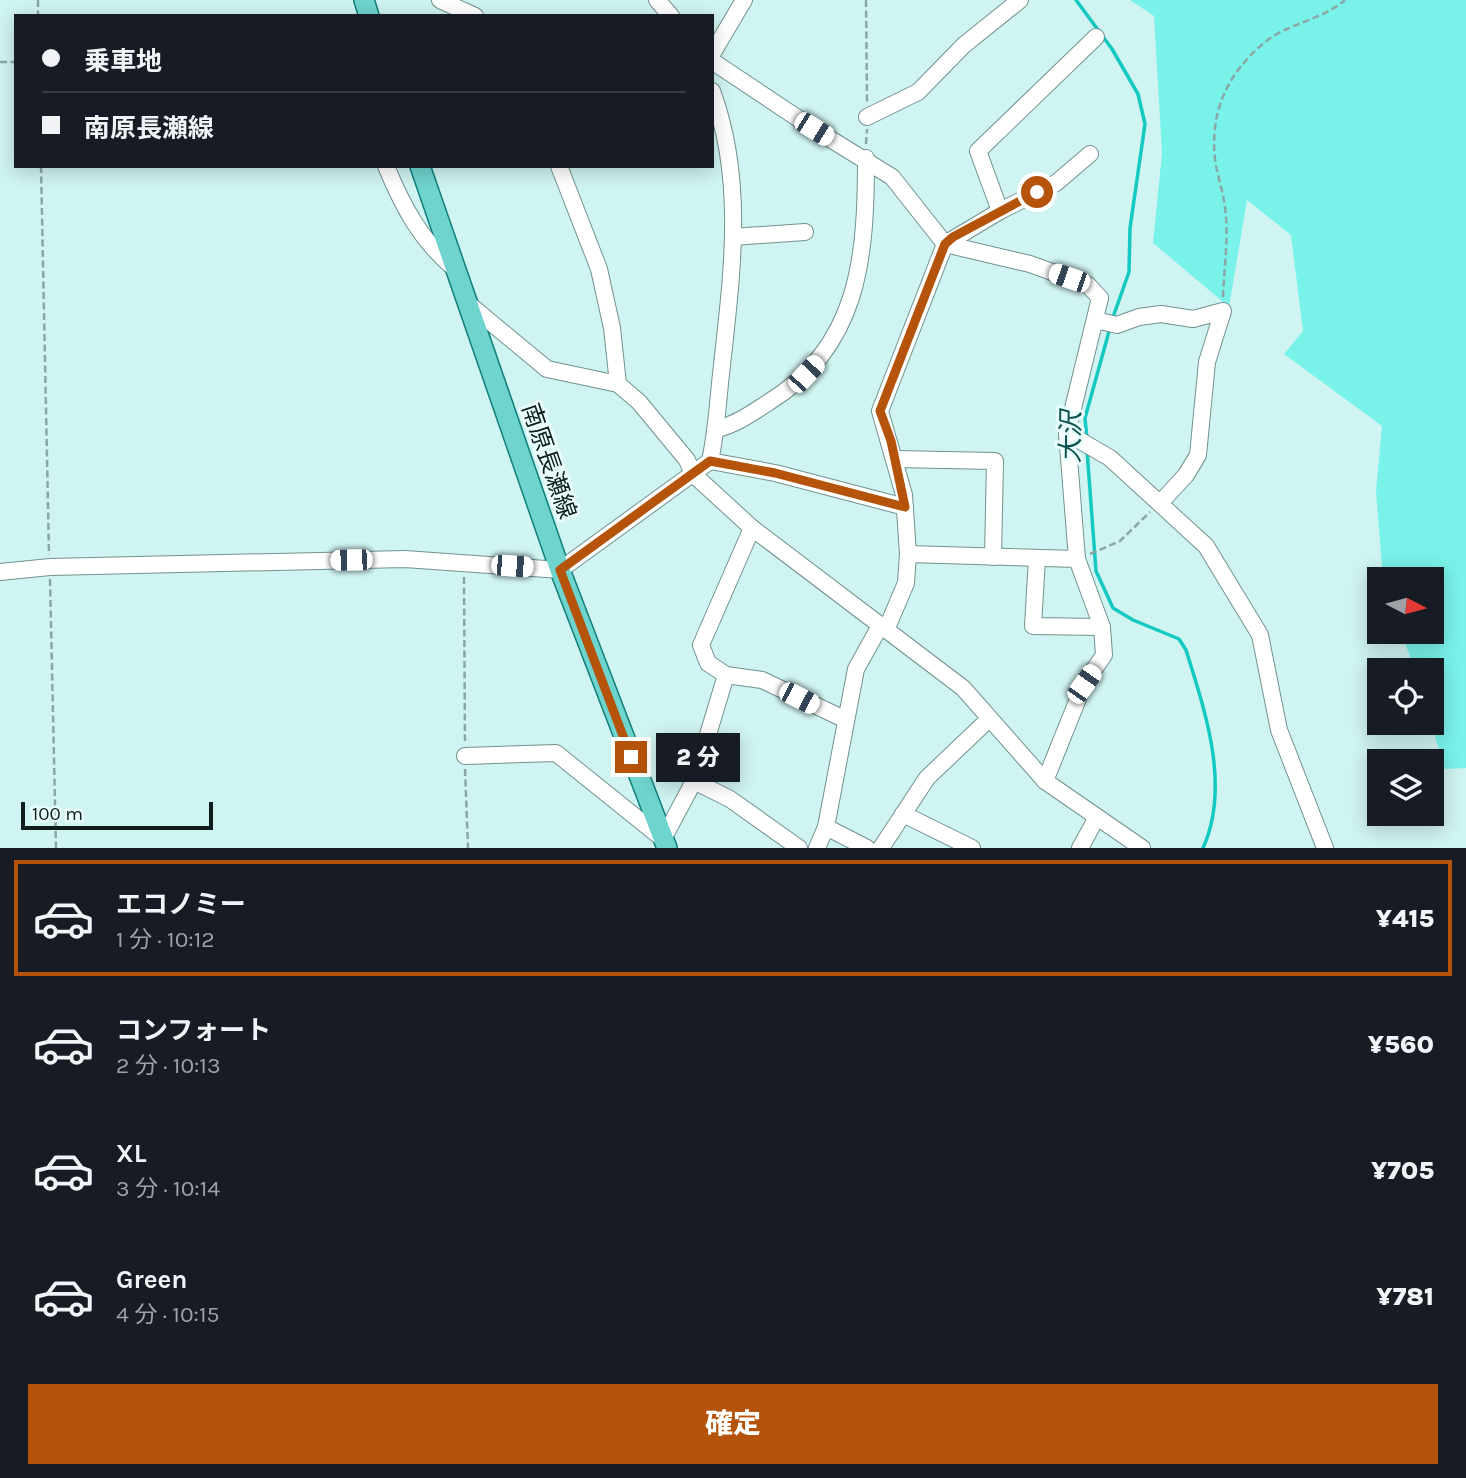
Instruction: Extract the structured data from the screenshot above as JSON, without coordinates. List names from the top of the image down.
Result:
{
  "streets": {
    "main road": ["南原長瀬線"]
  },
  "water": ["大沢"],
  "scale_bar": "100 m",
  "north": "right",
  "page": {
    "banner": ["乗車地", "南原長瀬線"],
    "bubble": "2 分",
    "scale": "100 m",
    "list": [
      {
        "name": "エコノミー",
        "note": "1 分 · 10:12",
        "value": "¥415"
      },
      {
        "name": "コンフォート",
        "note": "2 分 · 10:13",
        "value": "¥560"
      },
      {
        "name": "XL",
        "note": "3 分 · 10:14",
        "value": "¥705"
      },
      {
        "name": "Green",
        "note": "4 分 · 10:15",
        "value": "¥781"
      }
    ],
    "buttons": "確定"
  }
}
